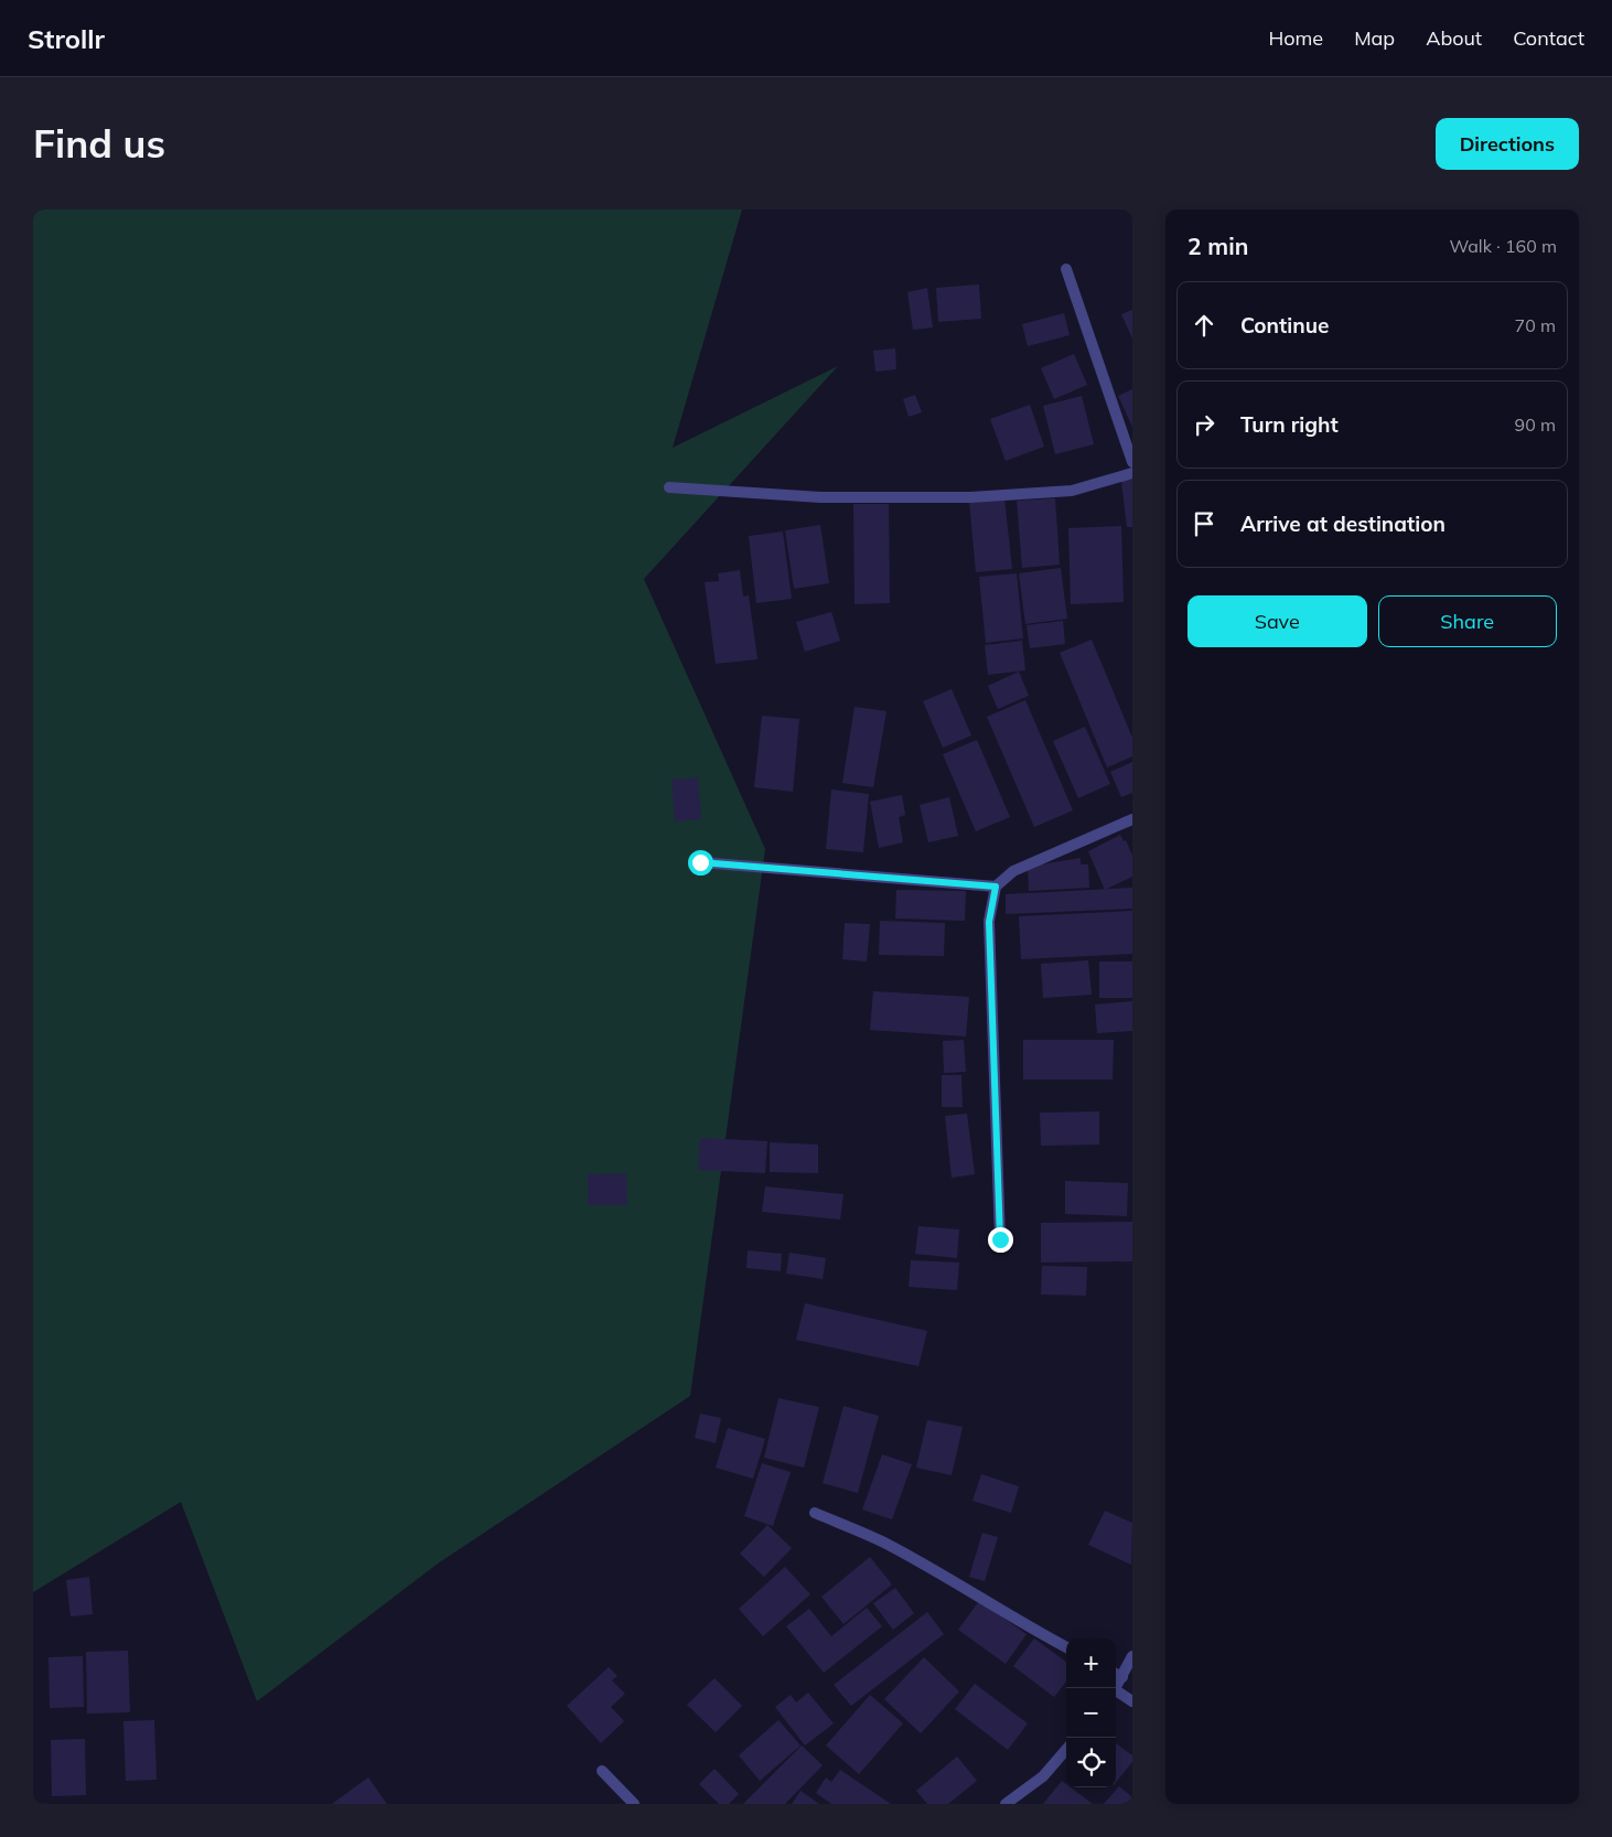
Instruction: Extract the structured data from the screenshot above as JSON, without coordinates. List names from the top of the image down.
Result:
{
  "page": {
    "header": "Strollr",
    "nav": [
      "Home",
      "Map",
      "About",
      "Contact"
    ],
    "buttons": [
      "Directions",
      ["Save", "Share"]
    ],
    "title": "Find us",
    "heading": ["2 min", "Walk · 160 m"],
    "list": [
      ["Continue", "70 m"],
      ["Turn right", "90 m"],
      "Arrive at destination"
    ],
    "map_buttons": ["+", "−"]
  }
}
